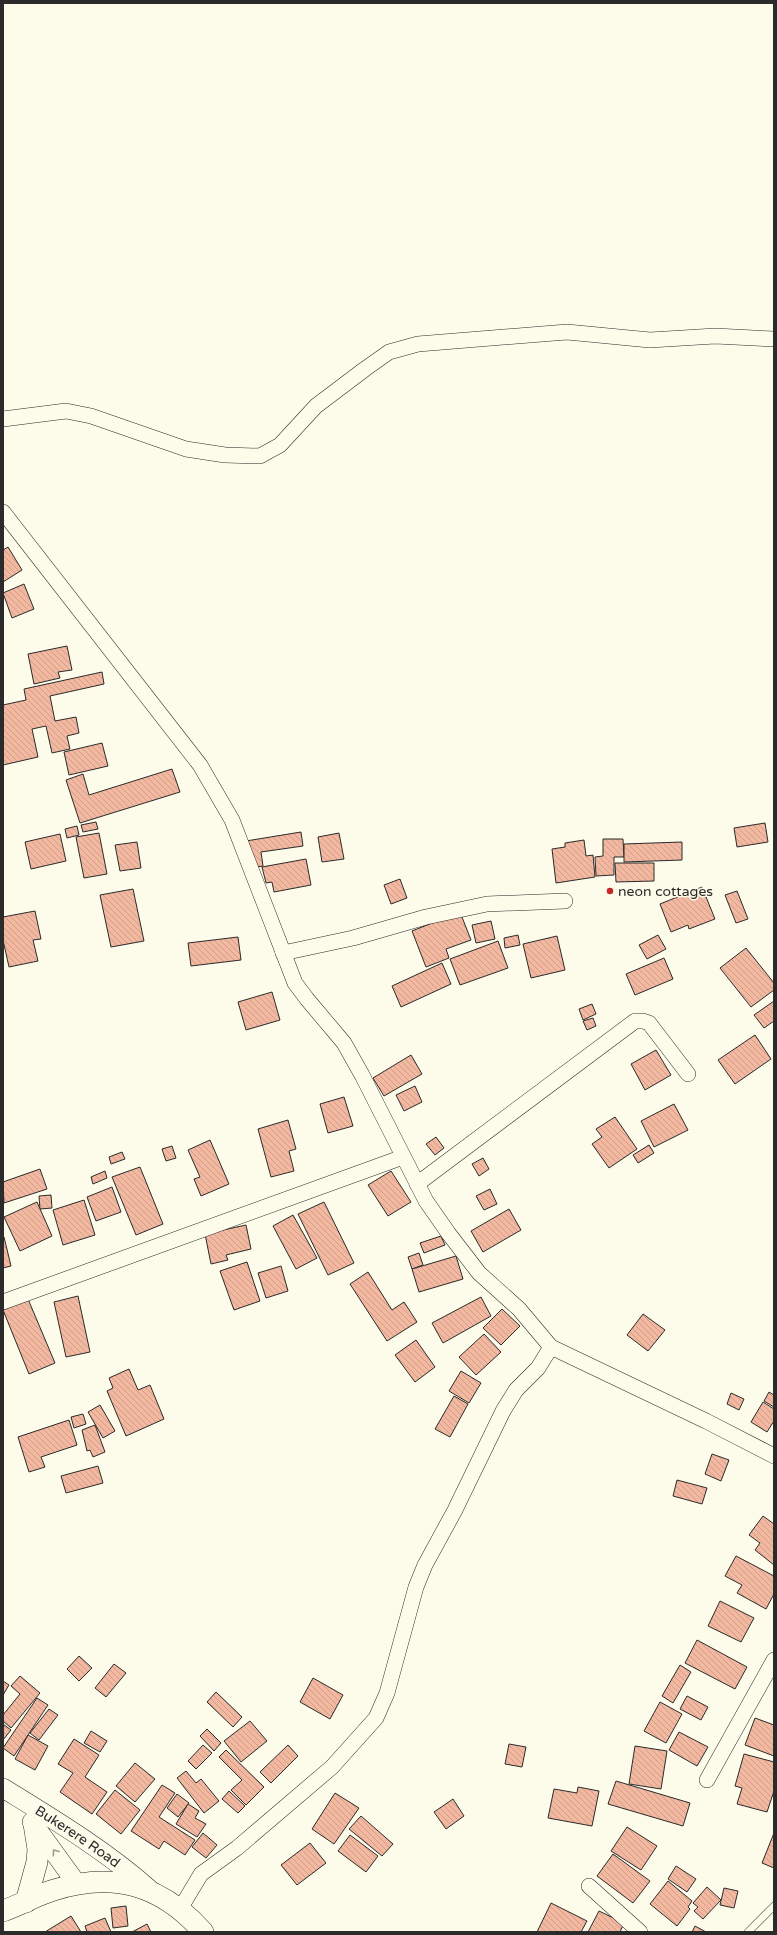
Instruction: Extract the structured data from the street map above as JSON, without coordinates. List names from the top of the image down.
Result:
{
  "streets": {
    "main road": ["Bukerere Road"]
  },
  "places": ["neon cottages"]
}
